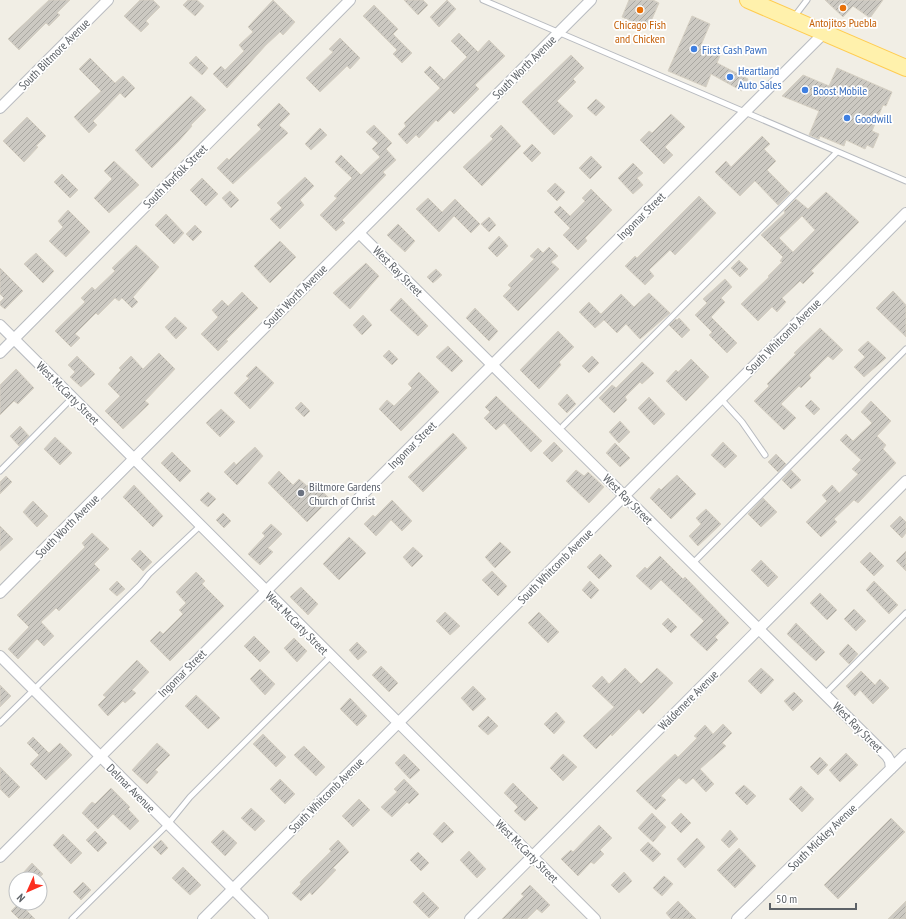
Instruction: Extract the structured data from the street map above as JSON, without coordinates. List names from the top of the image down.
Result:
{
  "streets": {
    "street": [
      "South Biltmore Avenue",
      "South Worth Avenue",
      "South Norfolk Street",
      "Ingomar Street",
      "West Ray Street",
      "South Whitcomb Avenue",
      "West McCarty Street",
      "Waldemere Avenue",
      "Delmar Avenue",
      "South Mickley Avenue"
    ]
  },
  "crossings": [
    ["South Worth Avenue", "West Ray Street"],
    ["South Worth Avenue", "West McCarty Street"],
    ["South Norfolk Street", "West McCarty Street"],
    ["Ingomar Street", "West Ray Street"],
    ["Ingomar Street", "West McCarty Street"],
    ["Ingomar Street", "Delmar Avenue"],
    ["West Ray Street", "South Whitcomb Avenue"],
    ["West Ray Street", "Waldemere Avenue"],
    ["West Ray Street", "South Mickley Avenue"],
    ["South Whitcomb Avenue", "West McCarty Street"],
    ["South Whitcomb Avenue", "Delmar Avenue"],
    ["West McCarty Street", "Waldemere Avenue"]
  ],
  "places": [
    "Antojitos Puebla",
    "Chicago Fish and Chicken",
    "First Cash Pawn",
    "Heartland Auto Sales",
    "Boost Mobile",
    "Goodwill",
    "Biltmore Gardens Church of Christ"
  ],
  "scale_bar": "50 m",
  "north": "bottom left"
}
